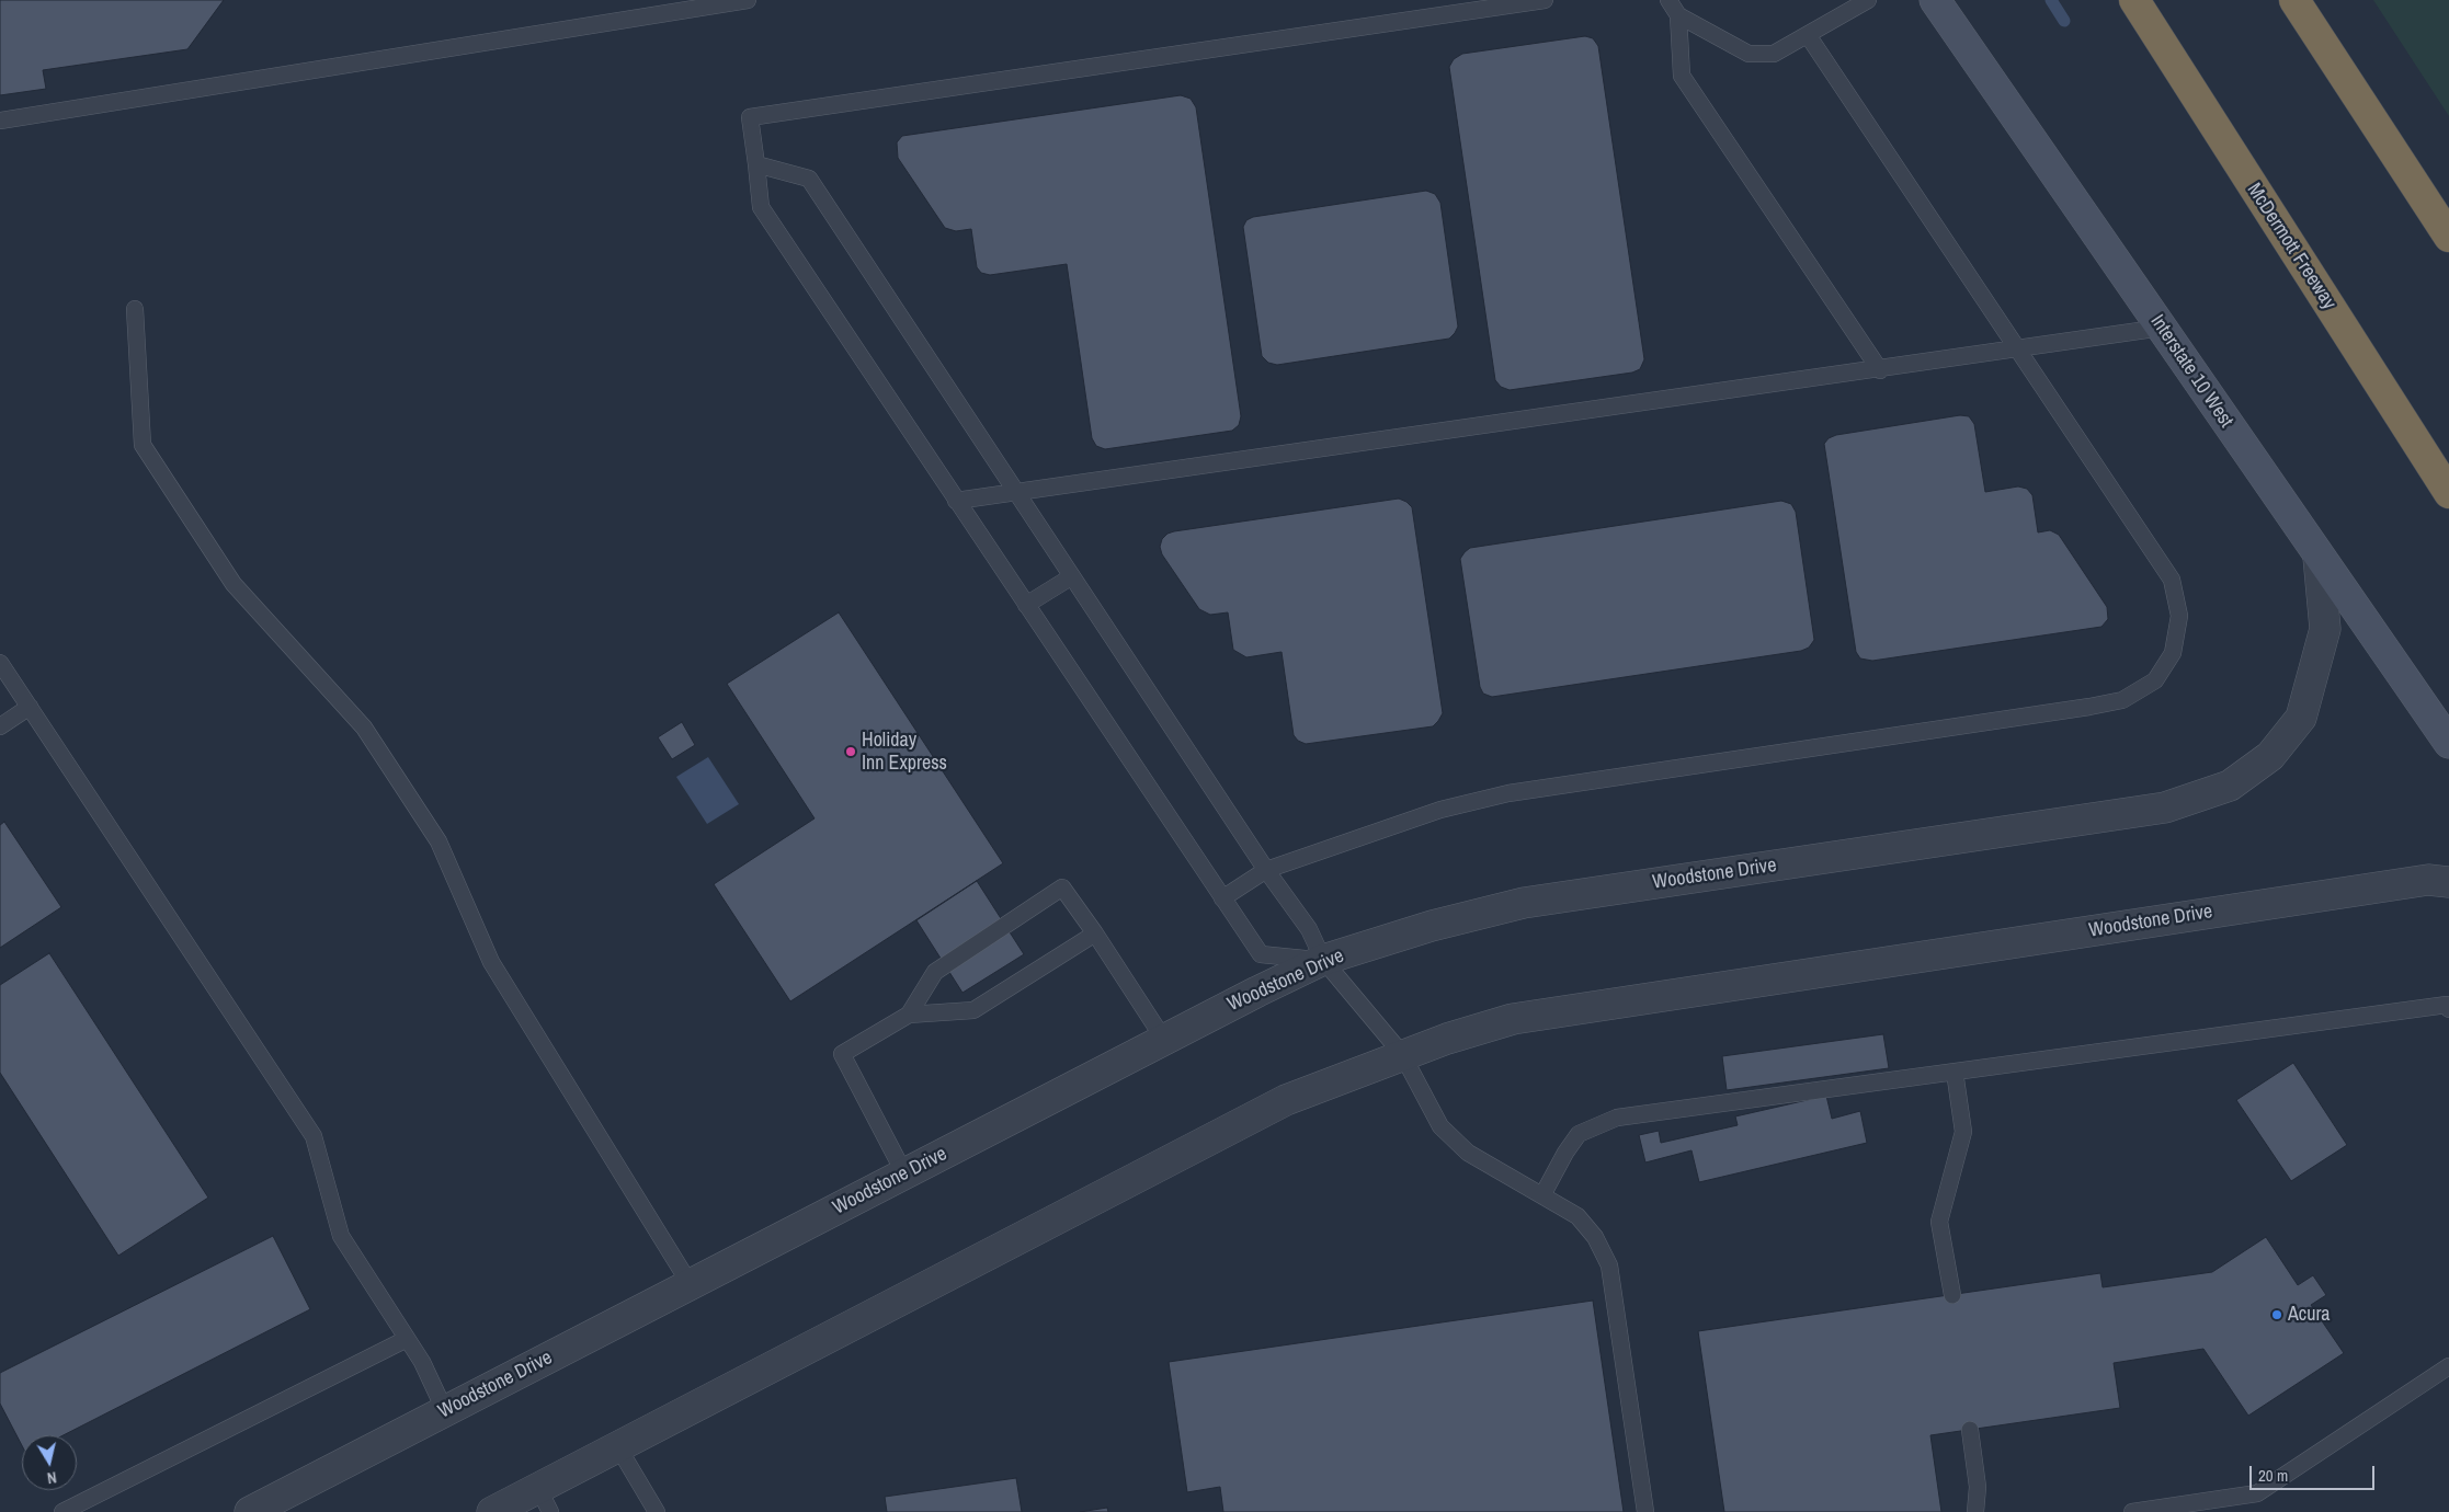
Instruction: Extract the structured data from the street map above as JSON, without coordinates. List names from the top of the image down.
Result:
{
  "streets": {
    "highway": ["McDermott Freeway"],
    "main road": ["Interstate 10 West"],
    "street": ["Woodstone Drive"]
  },
  "crossings": [
    ["Interstate 10 West", "Woodstone Drive"]
  ],
  "places": ["Holiday Inn Express", "Acura"],
  "scale_bar": "20 m",
  "north": "bottom"
}
